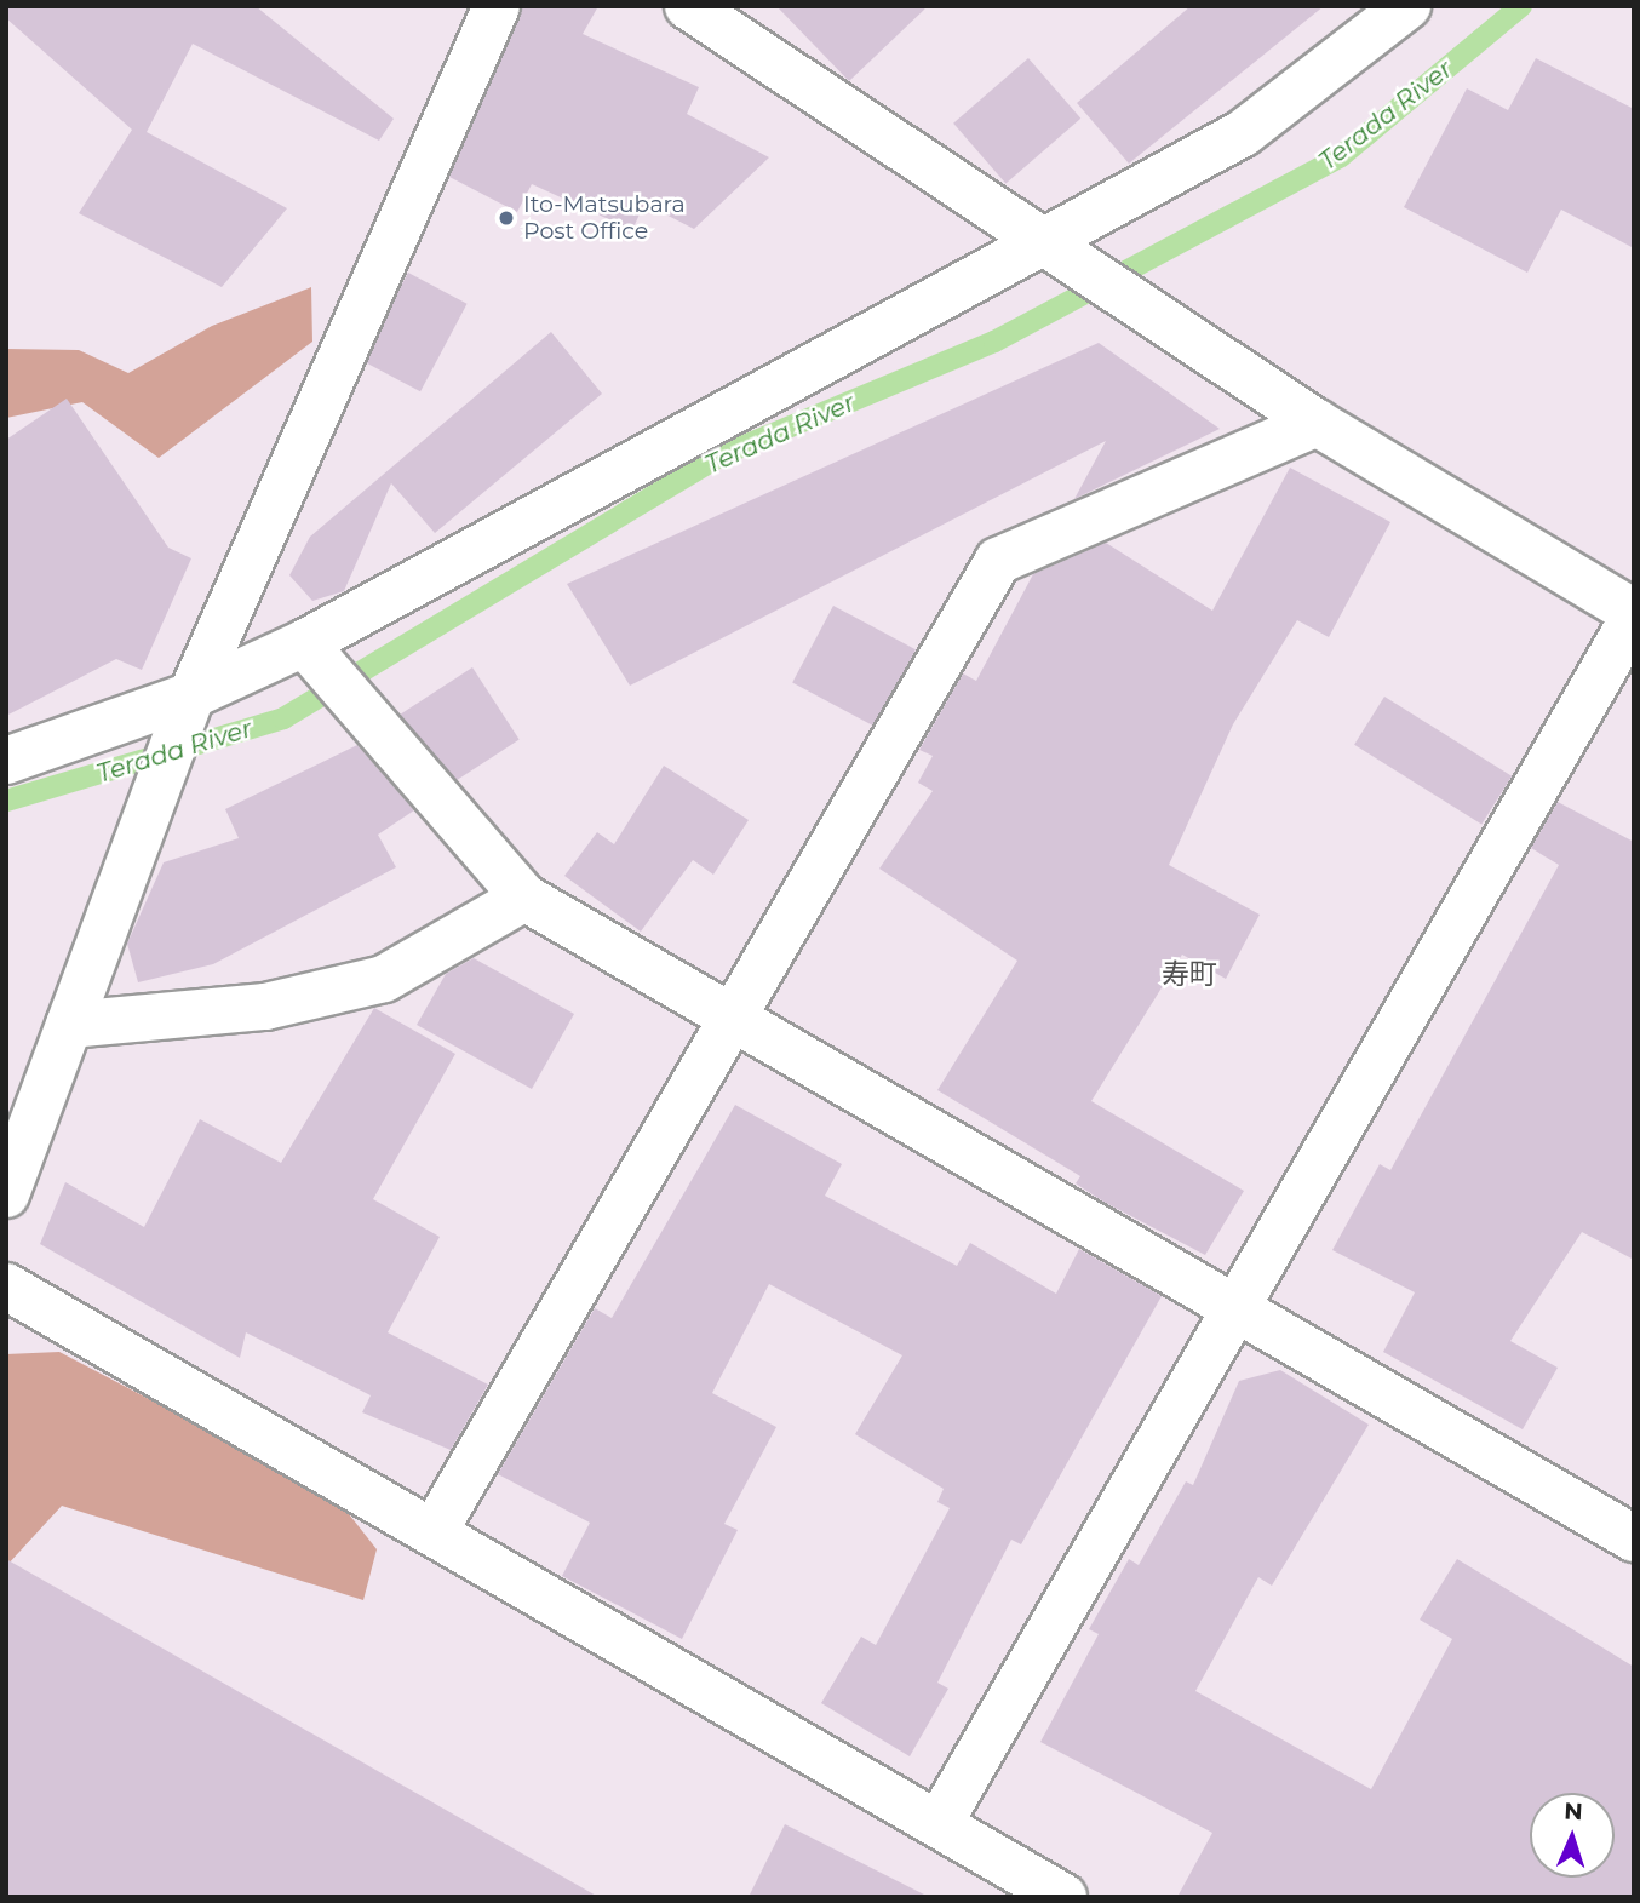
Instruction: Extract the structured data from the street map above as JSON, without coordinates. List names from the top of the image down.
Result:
{
  "districts": ["寿町"],
  "water": ["Terada River"],
  "places": ["Ito-Matsubara Post Office"],
  "north": "top"
}
